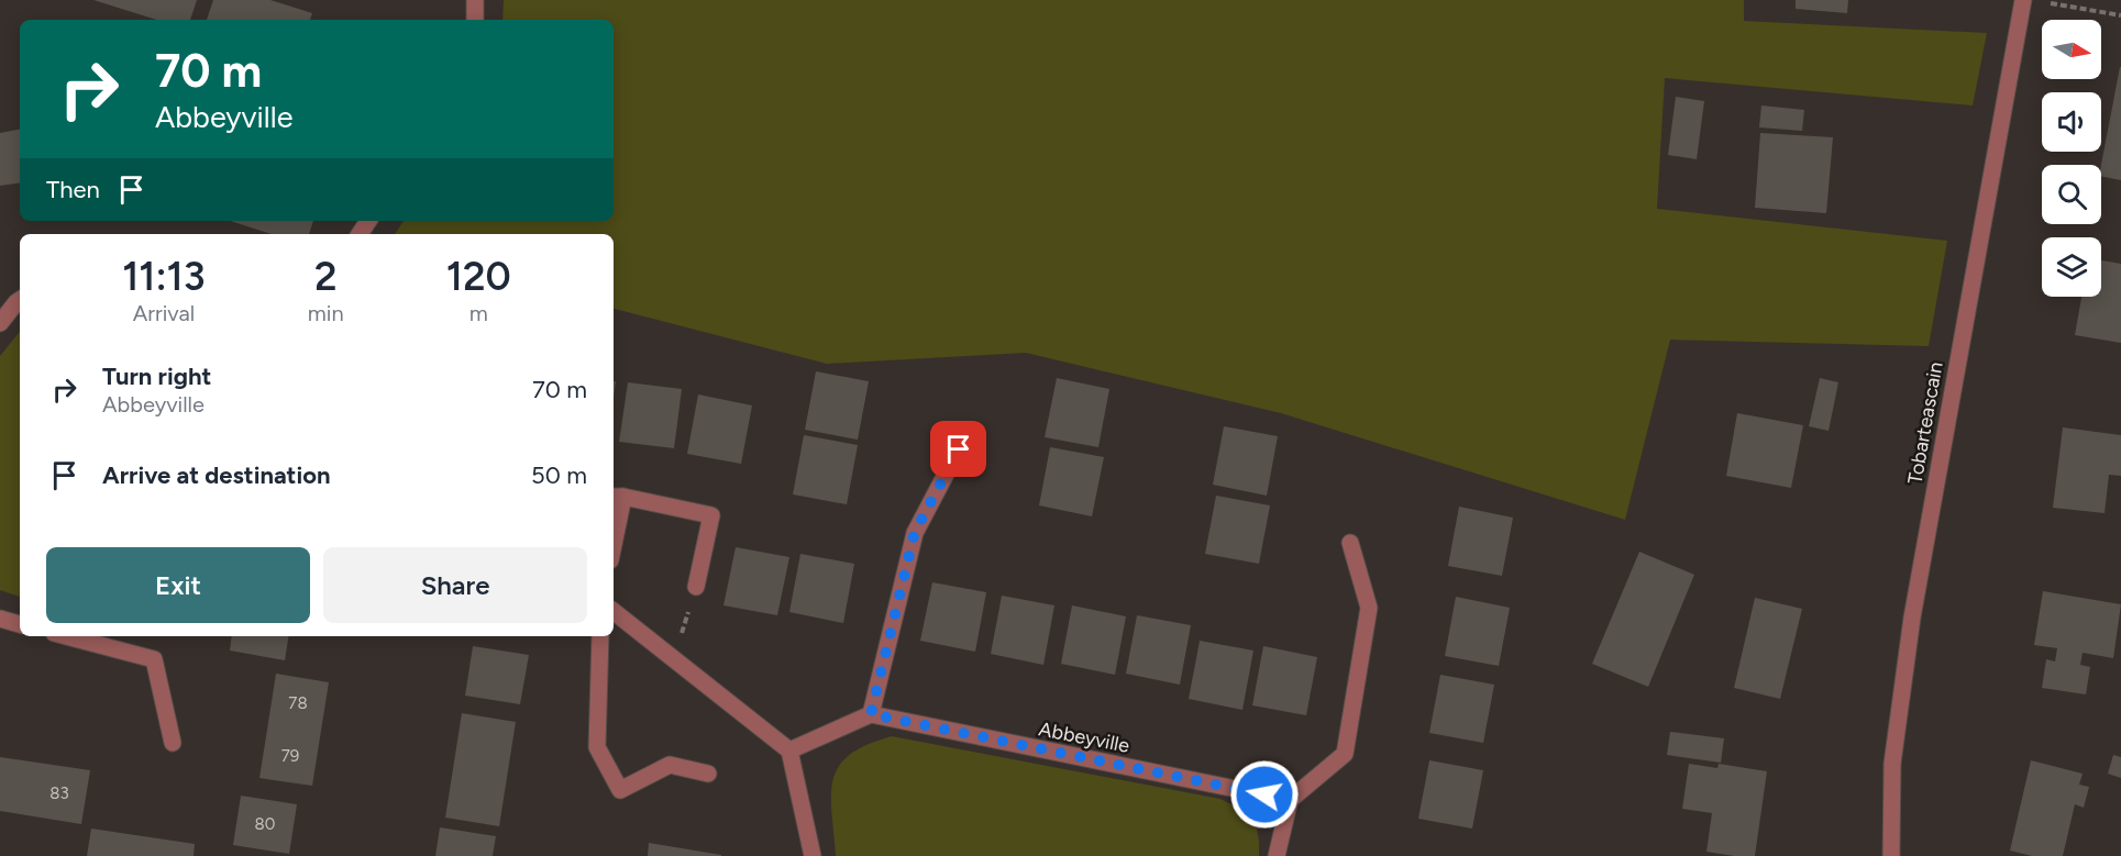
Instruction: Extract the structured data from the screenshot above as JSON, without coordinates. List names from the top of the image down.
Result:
{
  "streets": {
    "street": ["Tobarteascain", "Abbeyville"]
  },
  "house_numbers": [
    "78",
    "79",
    "83",
    "80"
  ],
  "north": "right",
  "page": {
    "turn": ["70 m", "Abbeyville"],
    "then": "Then",
    "eta": [
      "11:13",
      "Arrival",
      "2",
      "min",
      "120",
      "m"
    ],
    "list": [
      {
        "name": "Turn right",
        "note": "Abbeyville",
        "value": "70 m"
      },
      {
        "name": "Arrive at destination",
        "value": "50 m"
      }
    ],
    "buttons": ["Exit", "Share"]
  }
}
